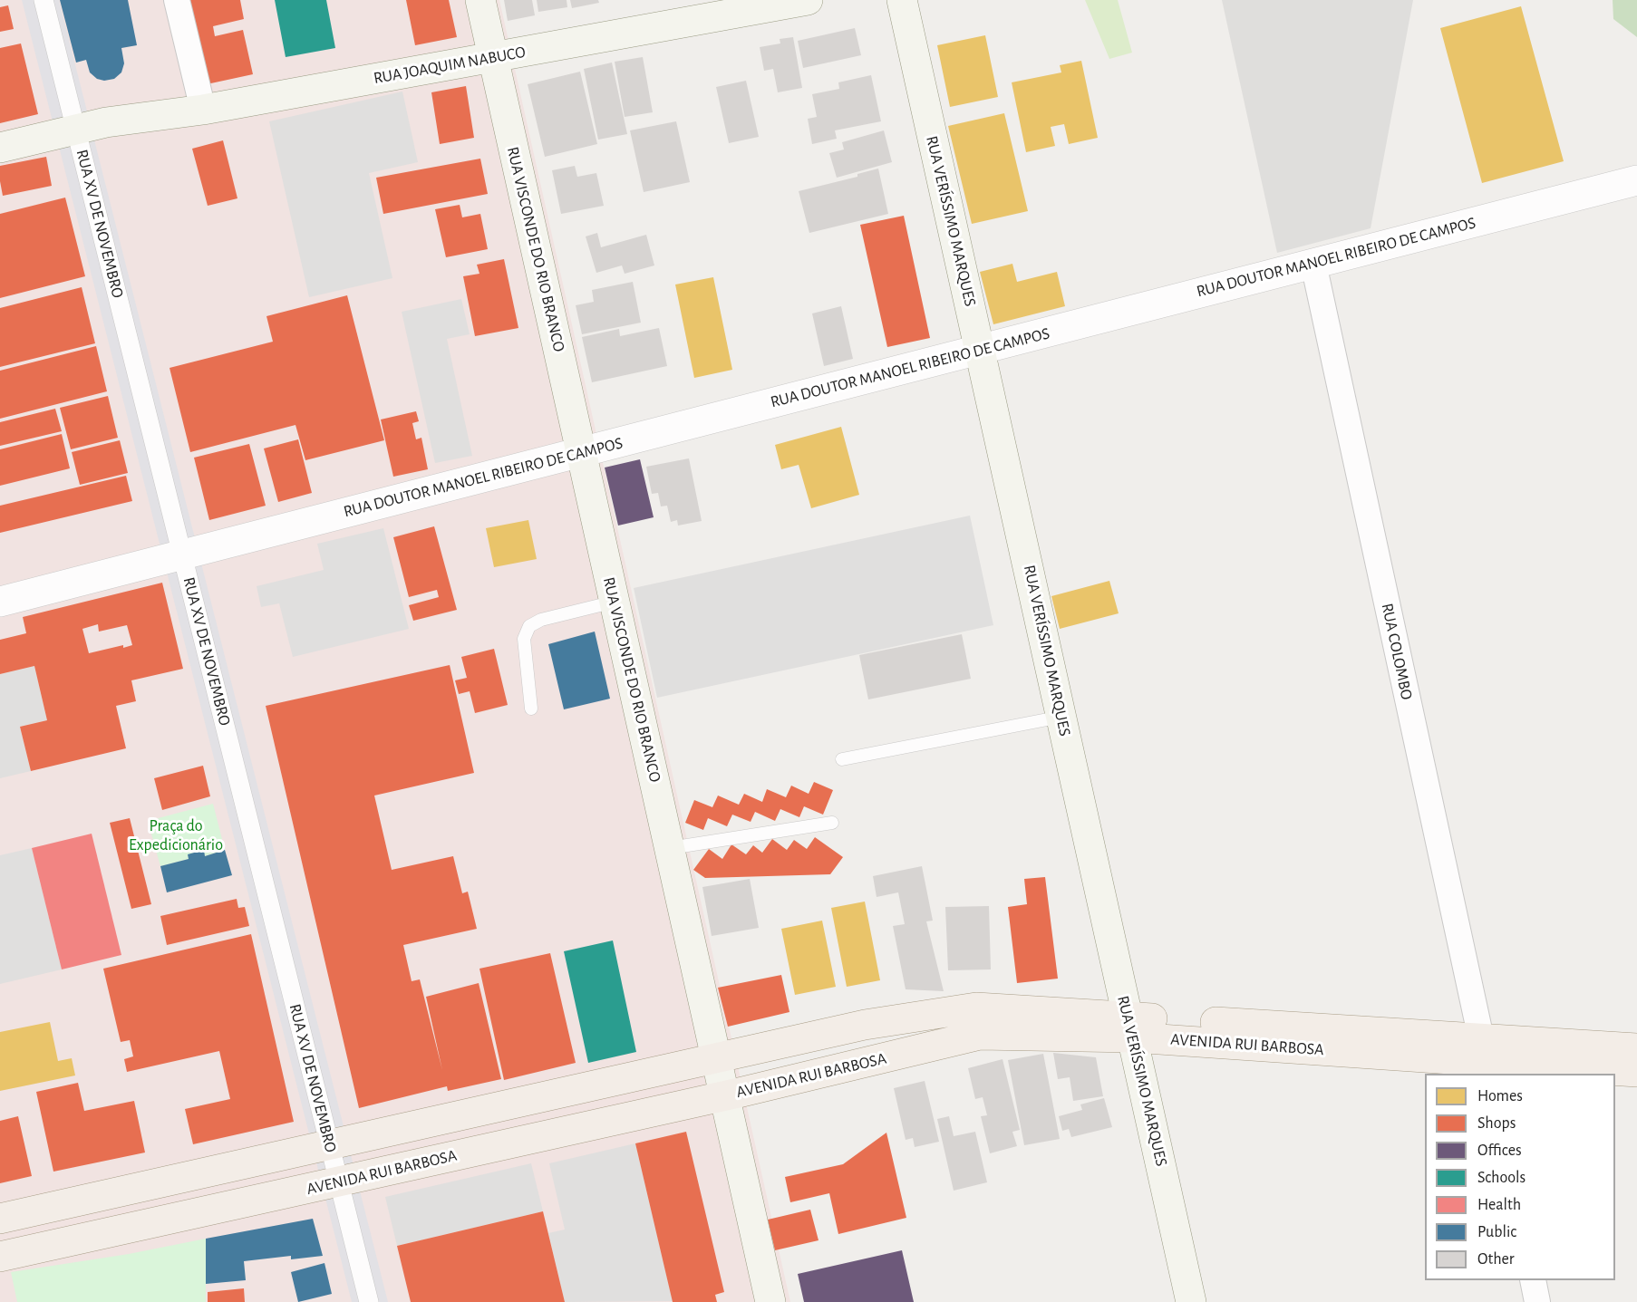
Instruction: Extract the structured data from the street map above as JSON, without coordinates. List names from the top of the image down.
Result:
{
  "streets": {
    "main road": [
      "RUA JOAQUIM NABUCO",
      "RUA VERÍSSIMO MARQUES",
      "RUA VISCONDE DO RIO BRANCO",
      "AVENIDA RUI BARBOSA"
    ],
    "street": ["RUA XV DE NOVEMBRO", "RUA DOUTOR MANOEL RIBEIRO DE CAMPOS", "RUA COLOMBO"]
  },
  "crossings": [
    ["RUA JOAQUIM NABUCO", "RUA XV DE NOVEMBRO"],
    ["RUA JOAQUIM NABUCO", "RUA VISCONDE DO RIO BRANCO"],
    ["RUA VERÍSSIMO MARQUES", "RUA DOUTOR MANOEL RIBEIRO DE CAMPOS"],
    ["RUA VERÍSSIMO MARQUES", "AVENIDA RUI BARBOSA"],
    ["RUA XV DE NOVEMBRO", "RUA DOUTOR MANOEL RIBEIRO DE CAMPOS"],
    ["RUA XV DE NOVEMBRO", "AVENIDA RUI BARBOSA"],
    ["RUA VISCONDE DO RIO BRANCO", "RUA DOUTOR MANOEL RIBEIRO DE CAMPOS"],
    ["RUA VISCONDE DO RIO BRANCO", "AVENIDA RUI BARBOSA"],
    ["RUA DOUTOR MANOEL RIBEIRO DE CAMPOS", "RUA COLOMBO"],
    ["RUA COLOMBO", "AVENIDA RUI BARBOSA"]
  ],
  "parks": ["Praça do Expedicionário"],
  "legend": [
    "Homes",
    "Shops",
    "Offices",
    "Schools",
    "Health",
    "Public",
    "Other"
  ]
}
